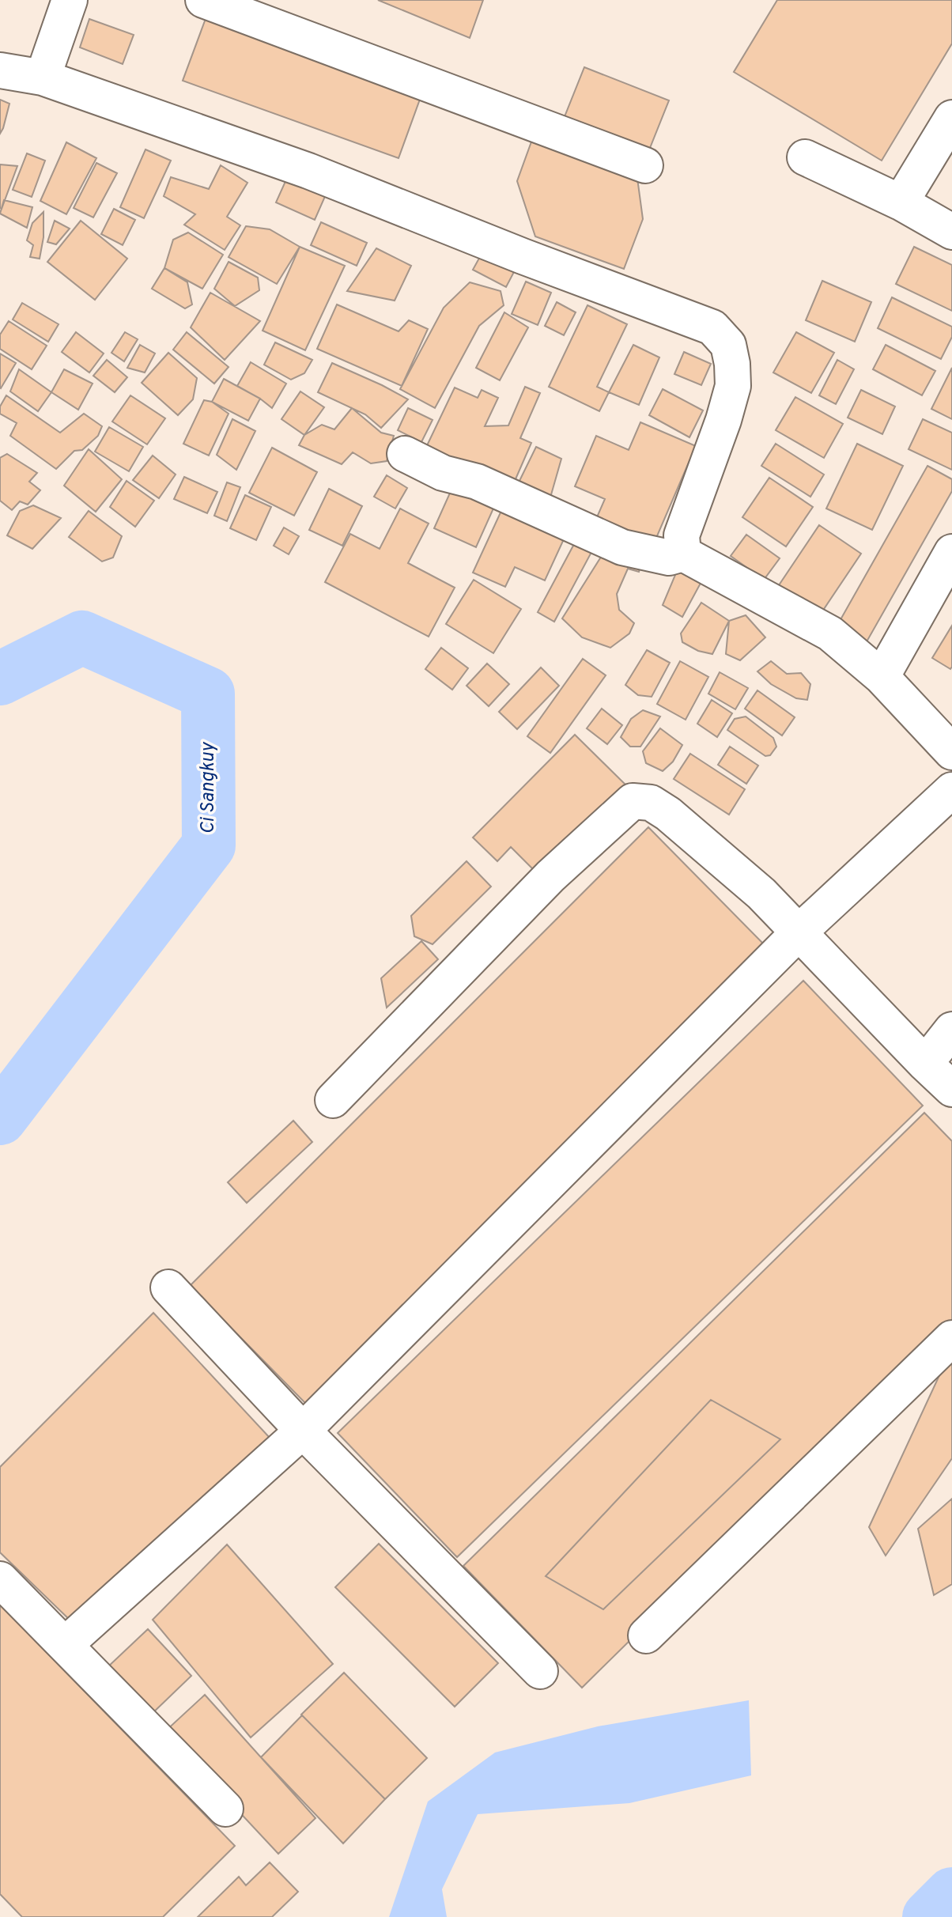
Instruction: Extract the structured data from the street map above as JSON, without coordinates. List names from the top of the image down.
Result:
{
  "water": ["Ci Sangkuy"]
}
